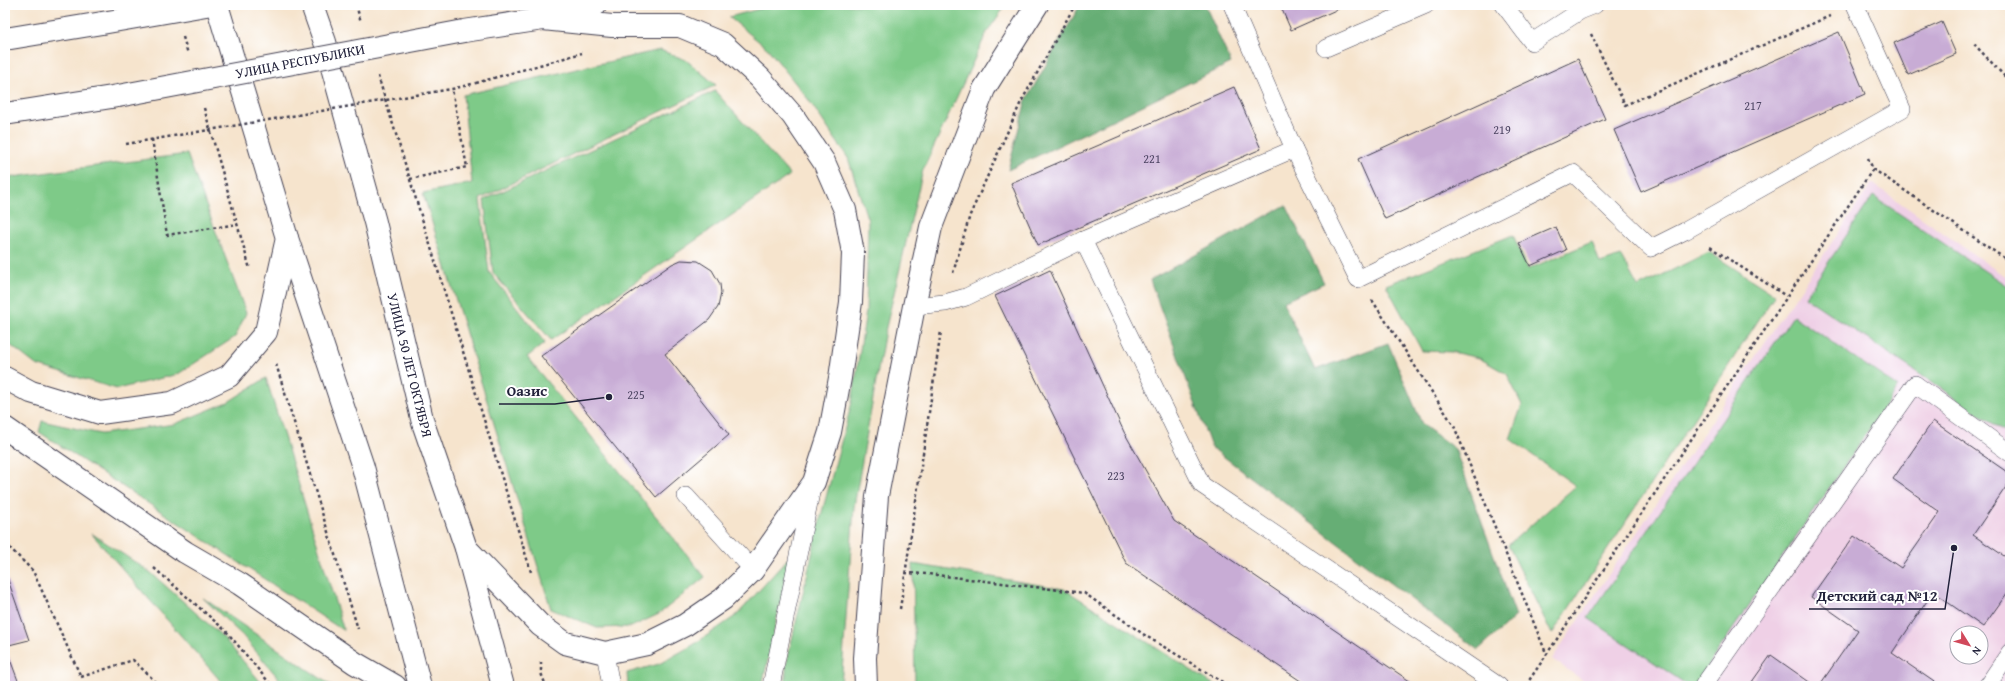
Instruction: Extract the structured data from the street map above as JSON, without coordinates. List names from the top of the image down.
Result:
{
  "streets": {
    "main road": ["УЛИЦА РЕСПУБЛИКИ", "УЛИЦА 50 ЛЕТ ОКТЯБРЯ"]
  },
  "places": ["Оазис", "Детский сад №12"],
  "house_numbers": [
    "217",
    "219",
    "221",
    "225",
    "223"
  ],
  "north": "bottom right"
}
